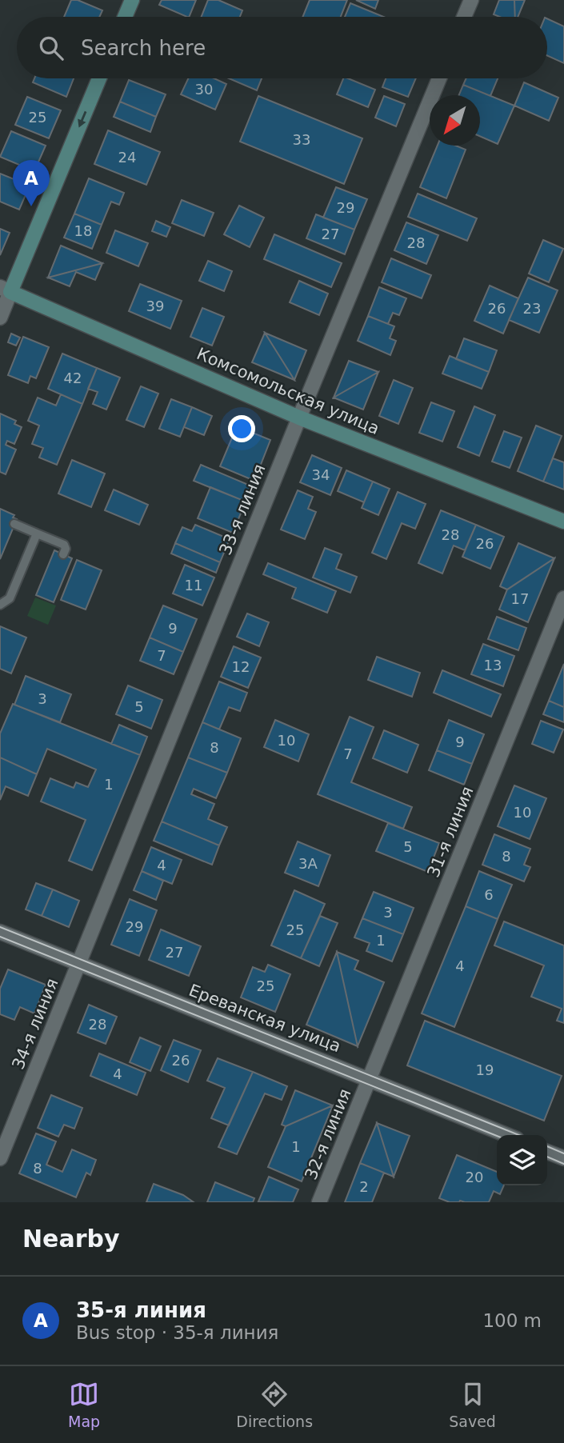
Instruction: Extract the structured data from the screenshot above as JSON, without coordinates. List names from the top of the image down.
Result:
{
  "streets": {
    "street": [
      "Комсомольская улица",
      "33-я линия",
      "31-я линия",
      "Ереванская улица",
      "34-я линия",
      "32-я линия"
    ]
  },
  "crossings": [
    ["Комсомольская улица", "33-я линия"],
    ["33-я линия", "Ереванская улица"],
    ["33-я линия", "34-я линия"],
    ["31-я линия", "Ереванская улица"],
    ["31-я линия", "32-я линия"],
    ["Ереванская улица", "34-я линия"],
    ["Ереванская улица", "32-я линия"]
  ],
  "house_numbers": [
    "30",
    "25",
    "33",
    "24",
    "29",
    "18",
    "27",
    "28",
    "39",
    "26",
    "23",
    "42",
    "34",
    "28",
    "26",
    "11",
    "17",
    "9",
    "7",
    "13",
    "12",
    "3",
    "5",
    "10",
    "9",
    "8",
    "7",
    "1",
    "10",
    "5",
    "8",
    "3А",
    "4",
    "6",
    "3",
    "29",
    "25",
    "1",
    "27",
    "4",
    "25",
    "28",
    "26",
    "19",
    "4",
    "1",
    "8",
    "20",
    "2"
  ],
  "north": "bottom left",
  "page": {
    "search": "Search here",
    "pins": "A",
    "heading": "Nearby",
    "list": [
      {
        "mark": "A",
        "name": "35-я линия",
        "note": "Bus stop · 35-я линия",
        "value": "100 m"
      }
    ],
    "nav": ["Map", "Directions", "Saved"]
  }
}
